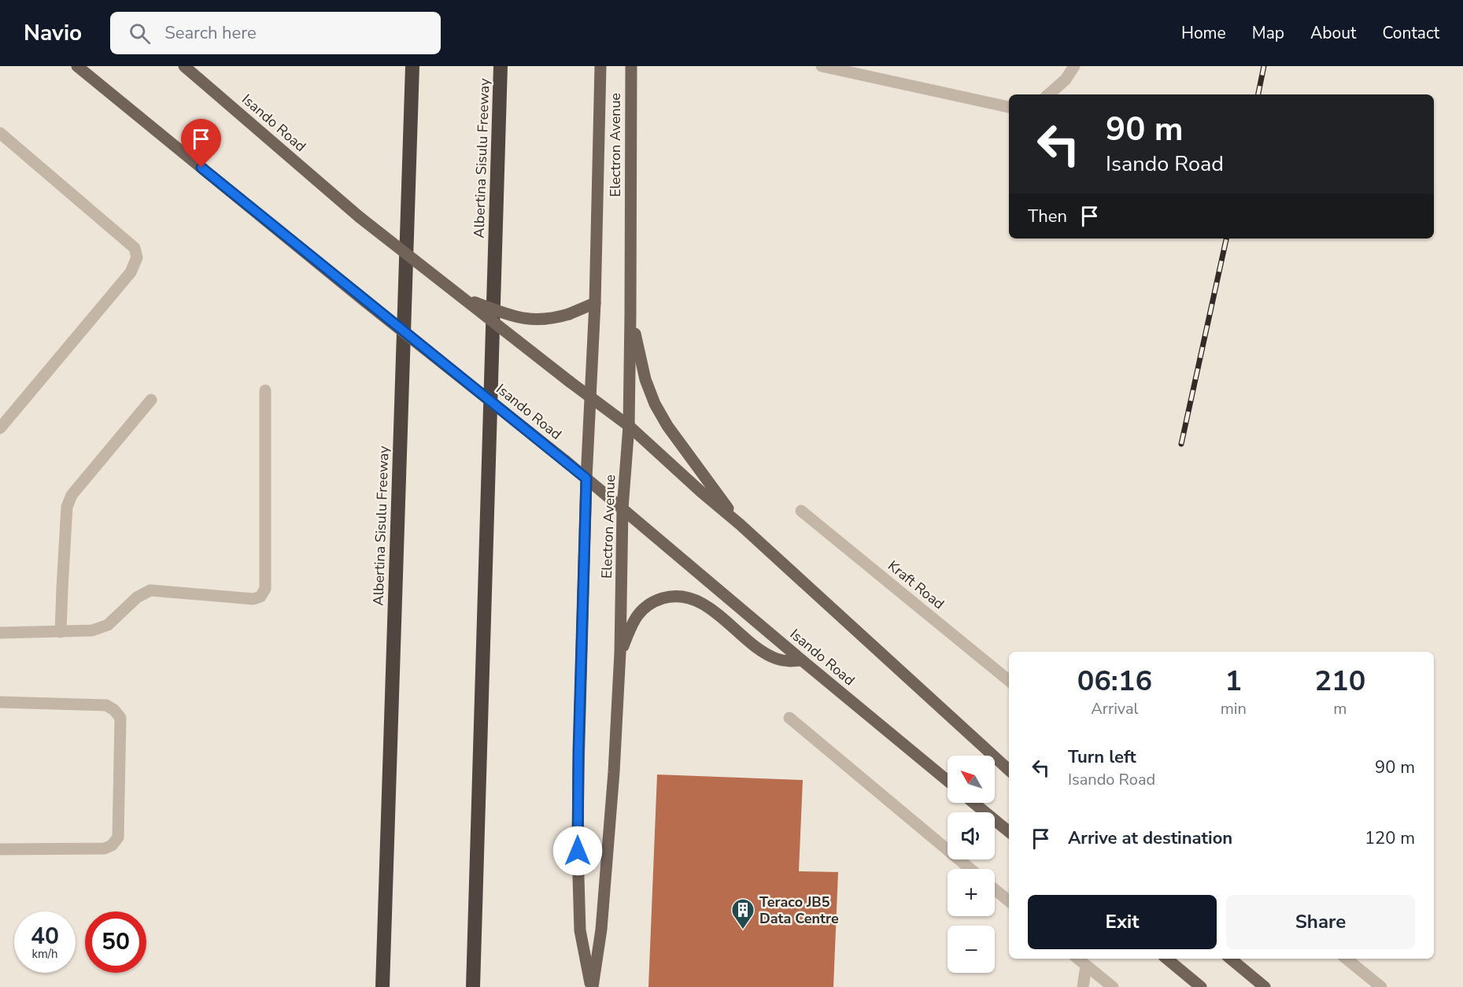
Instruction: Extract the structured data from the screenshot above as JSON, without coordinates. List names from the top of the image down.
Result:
{
  "streets": {
    "highway": ["Albertina Sisulu Freeway"],
    "main road": ["Isando Road", "Electron Avenue"],
    "street": ["Kraft Road"]
  },
  "crossings": [
    ["Isando Road", "Electron Avenue"]
  ],
  "places": {
    "building": ["Teraco JB5 Data Centre"]
  },
  "north": "top left",
  "page": {
    "header": "Navio",
    "search": "Search here",
    "nav": [
      "Home",
      "Map",
      "About",
      "Contact"
    ],
    "turn": ["90 m", "Isando Road"],
    "then": "Then",
    "eta": [
      "06:16",
      "Arrival",
      "1",
      "min",
      "210",
      "m"
    ],
    "list": [
      {
        "name": "Turn left",
        "note": "Isando Road",
        "value": "90 m"
      },
      {
        "name": "Arrive at destination",
        "value": "120 m"
      }
    ],
    "map_buttons": ["+", "−"],
    "buttons": ["Exit", "Share"],
    "speed": "40 km/h",
    "limit": "50"
  }
}
